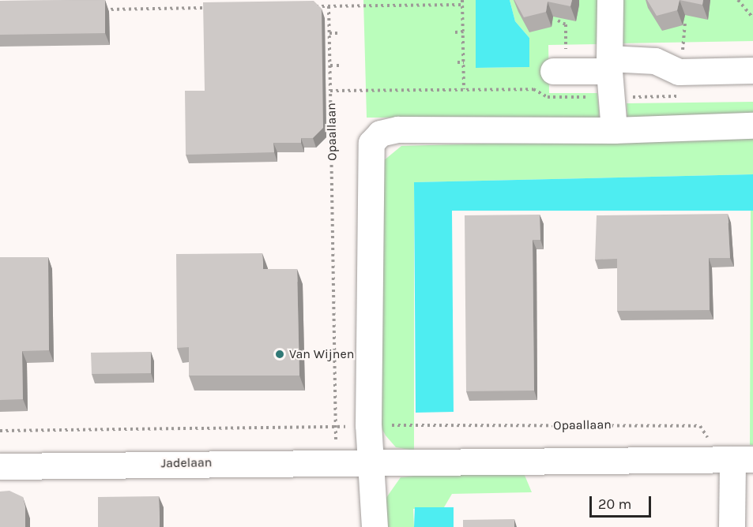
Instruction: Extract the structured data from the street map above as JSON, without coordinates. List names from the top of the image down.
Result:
{
  "streets": {
    "street": ["Jadelaan"],
    "path": ["Opaallaan"]
  },
  "crossings": [
    ["Opaallaan", "Jadelaan"]
  ],
  "places": ["Van Wijnen"],
  "scale_bar": "20 m"
}
